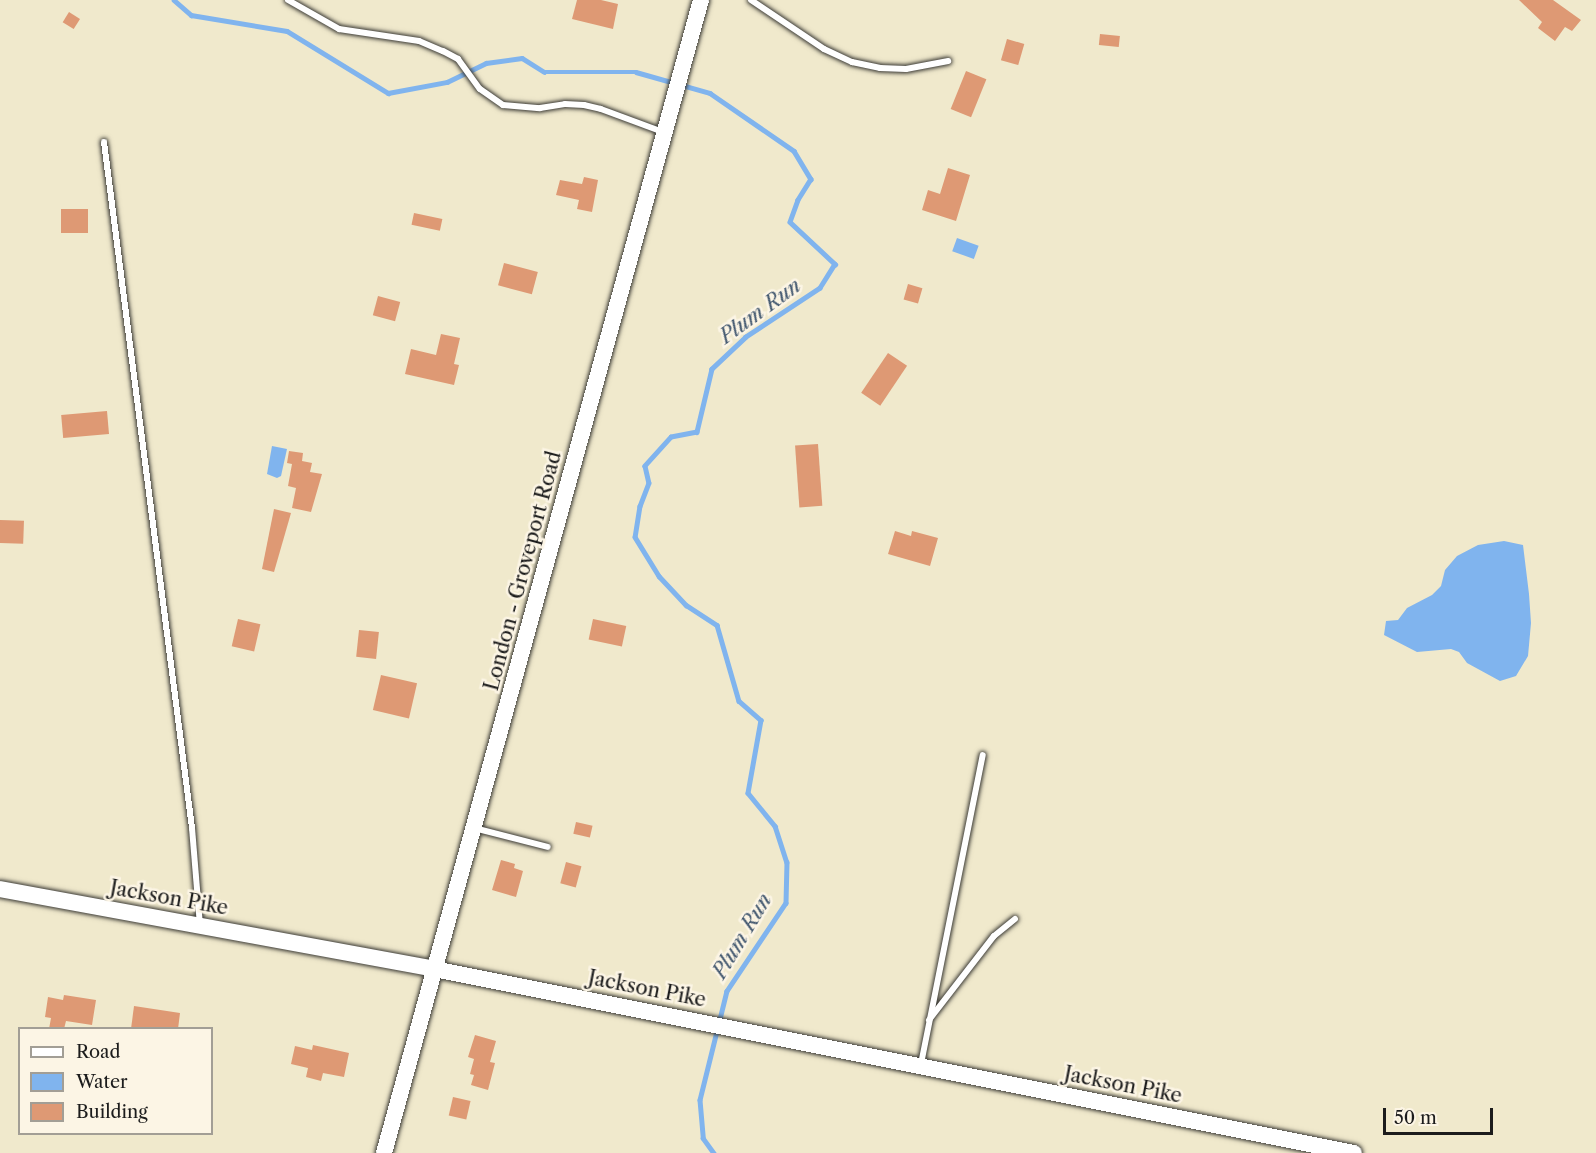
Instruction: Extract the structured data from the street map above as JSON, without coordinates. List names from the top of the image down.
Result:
{
  "streets": {
    "main road": ["London - Groveport Road", "Jackson Pike"]
  },
  "crossings": [
    ["London - Groveport Road", "Jackson Pike"]
  ],
  "water": ["Plum Run"],
  "legend": ["Road", "Water", "Building"],
  "scale_bar": "50 m"
}
